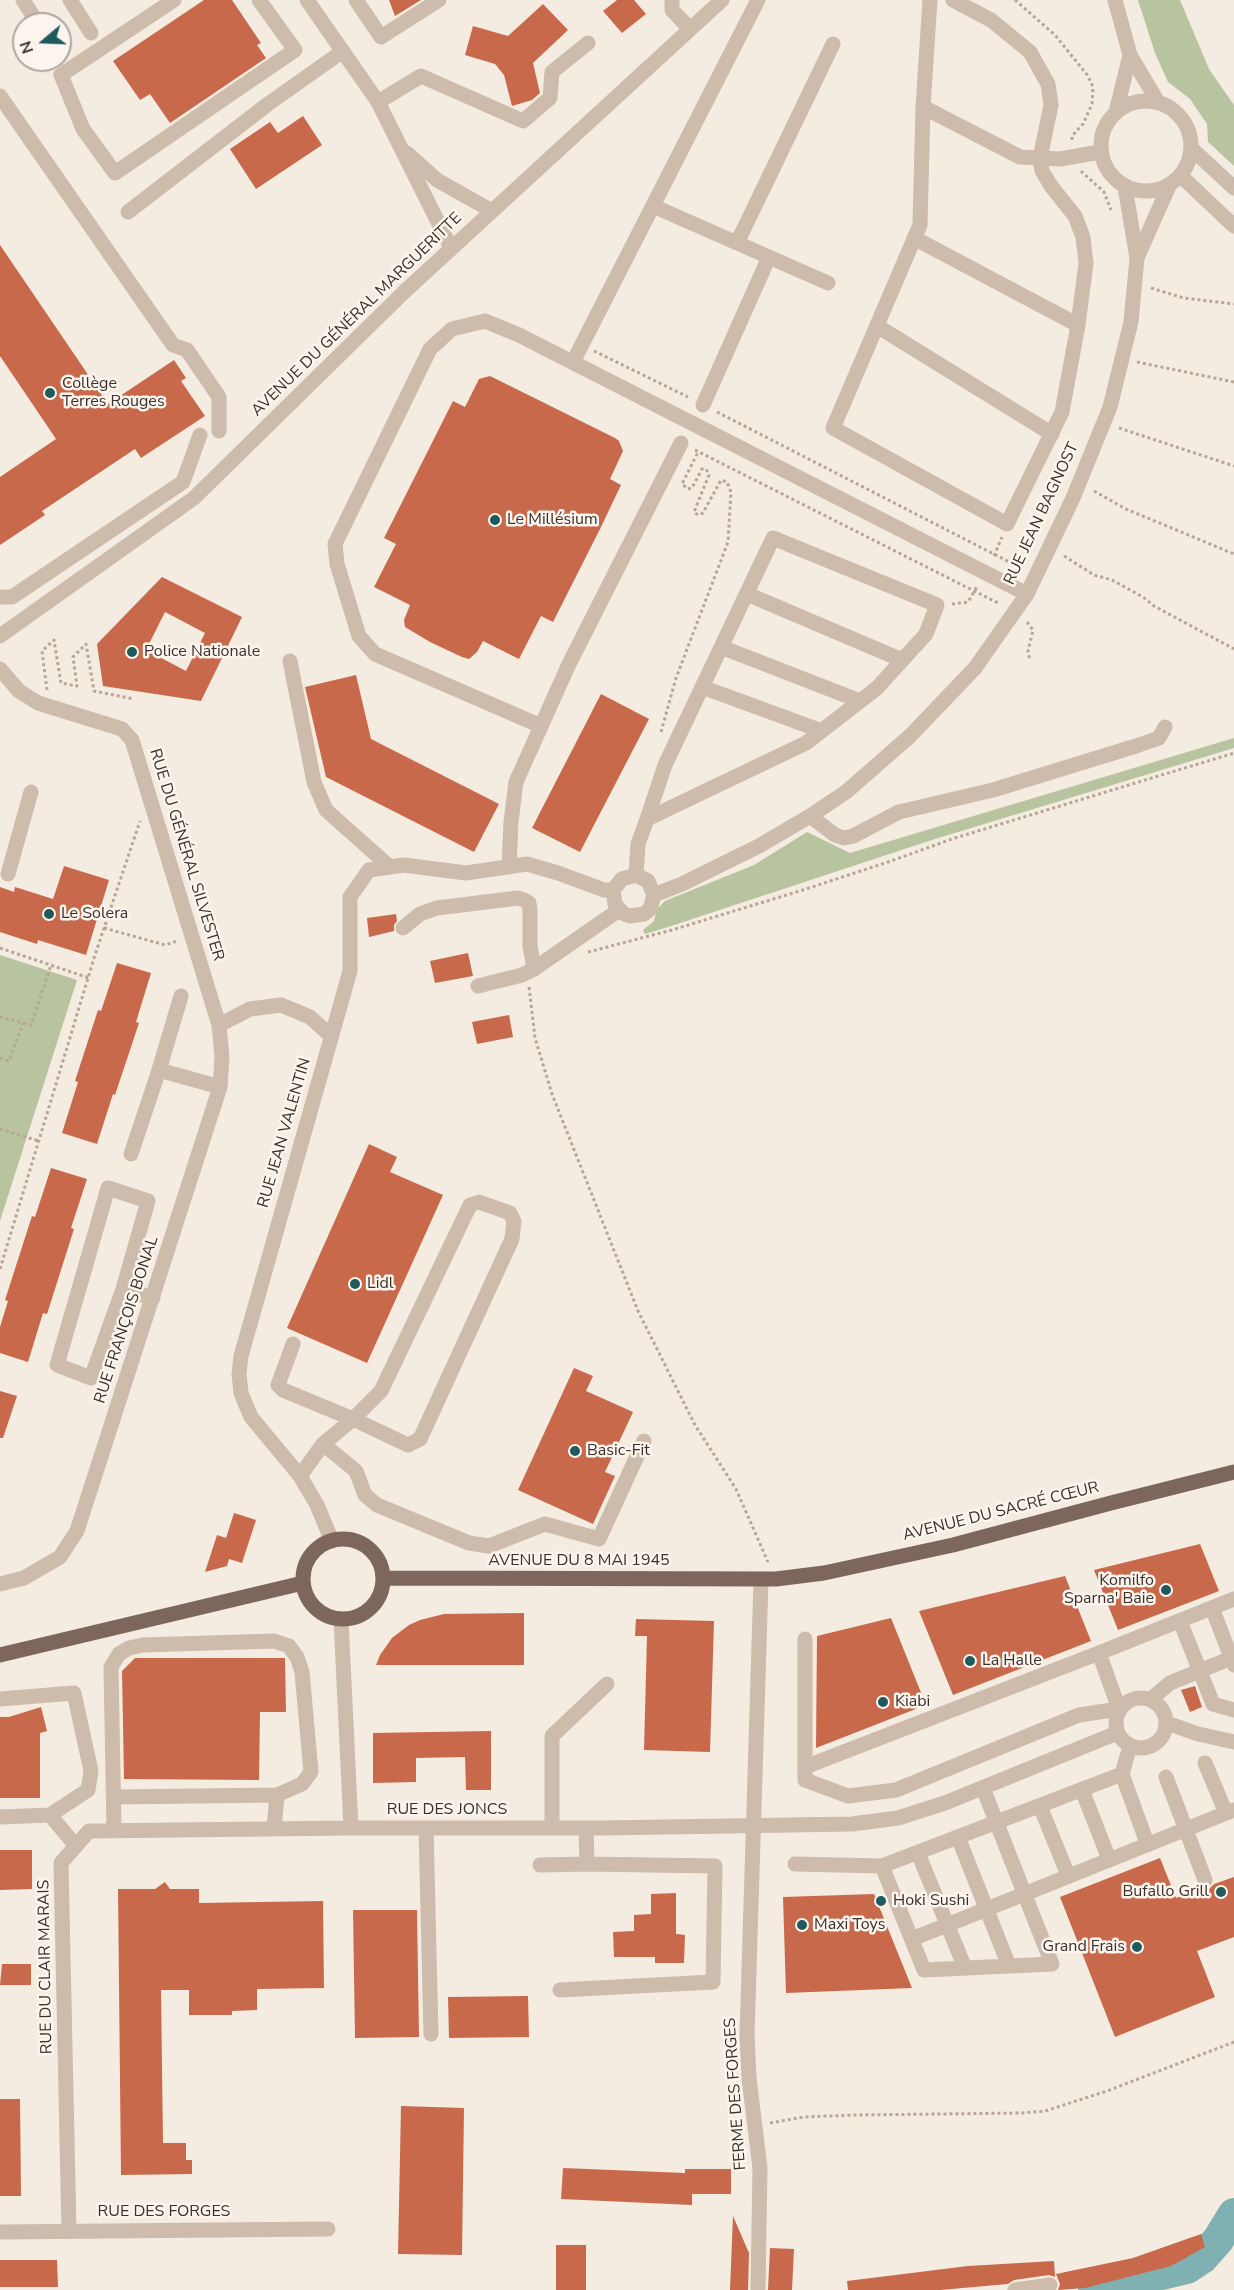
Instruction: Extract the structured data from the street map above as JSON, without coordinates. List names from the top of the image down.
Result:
{
  "streets": {
    "main road": ["AVENUE DU SACRÉ CŒUR", "AVENUE DU 8 MAI 1945"],
    "street": [
      "AVENUE DU GÉNÉRAL MARGUERITTE",
      "RUE JEAN BAGNOST",
      "RUE DU GÉNÉRAL SILVESTER",
      "RUE JEAN VALENTIN",
      "RUE FRANÇOIS BONAL",
      "RUE DES JONCS",
      "RUE DU CLAIR MARAIS",
      "FERME DES FORGES",
      "RUE DES FORGES"
    ]
  },
  "crossings": [
    ["RUE JEAN BAGNOST", "RUE JEAN VALENTIN"],
    ["RUE DU GÉNÉRAL SILVESTER", "RUE FRANÇOIS BONAL"],
    ["RUE JEAN VALENTIN", "AVENUE DU 8 MAI 1945"],
    ["AVENUE DU SACRÉ CŒUR", "AVENUE DU 8 MAI 1945"],
    ["AVENUE DU SACRÉ CŒUR", "FERME DES FORGES"],
    ["AVENUE DU 8 MAI 1945", "FERME DES FORGES"],
    ["RUE DES JONCS", "RUE DU CLAIR MARAIS"],
    ["RUE DES JONCS", "FERME DES FORGES"],
    ["RUE DU CLAIR MARAIS", "RUE DES FORGES"]
  ],
  "places": [
    "Collège Terres Rouges",
    "Le Millésium",
    "Police Nationale",
    "Le Solera",
    "Lidl",
    "Basic-Fit",
    "Komilfo Sparna' Baie",
    "La Halle",
    "Kiabi",
    "Bufallo Grill",
    "Hoki Sushi",
    "Maxi Toys",
    "Grand Frais"
  ],
  "north": "left"
}
